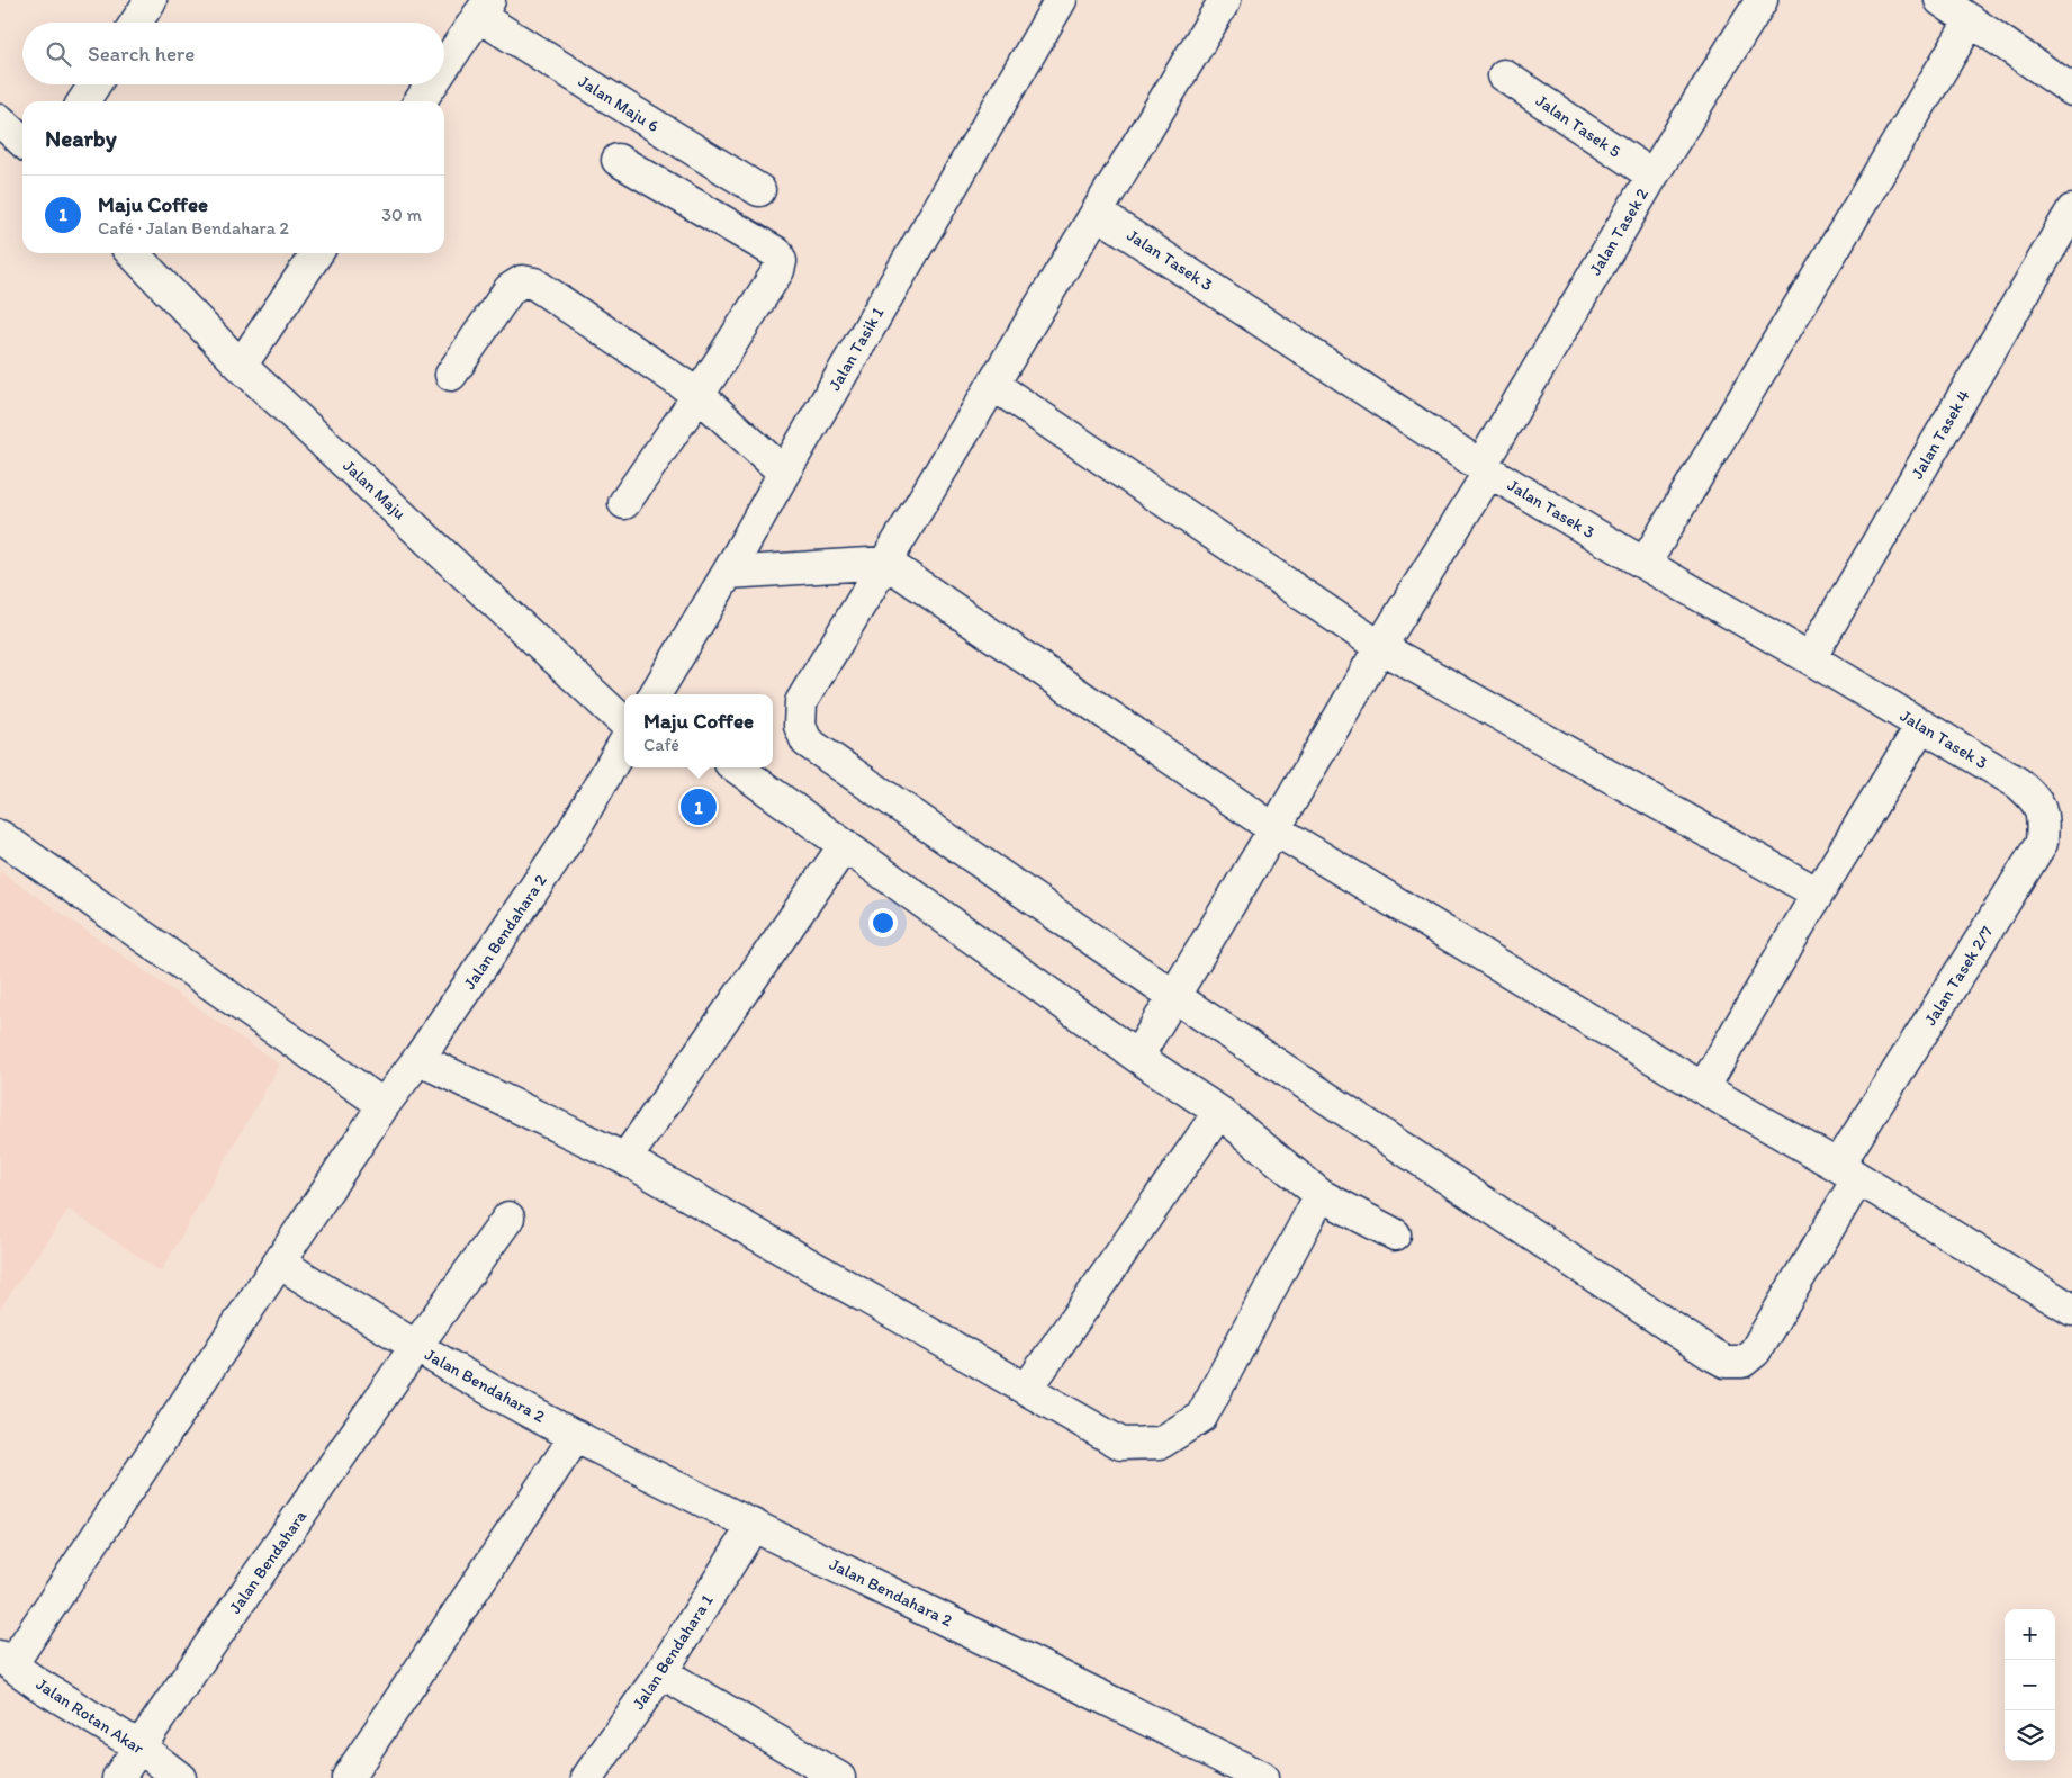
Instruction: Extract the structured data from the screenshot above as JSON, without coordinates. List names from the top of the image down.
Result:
{
  "streets": {
    "street": [
      "Jalan Maju 6",
      "Jalan Tasek 5",
      "Jalan Tasek 2",
      "Jalan Tasek 3",
      "Jalan Tasik 1",
      "Jalan Tasek 4",
      "Jalan Maju",
      "Jalan Bendahara 2",
      "Jalan Tasek 2/7",
      "Jalan Bendahara",
      "Jalan Bendahara 1",
      "Jalan Rotan Akar"
    ]
  },
  "crossings": [
    ["Jalan Tasek 5", "Jalan Tasek 2"],
    ["Jalan Tasek 2", "Jalan Tasek 3"],
    ["Jalan Tasek 2", "Jalan Tasek 2/7"],
    ["Jalan Tasek 3", "Jalan Tasek 4"],
    ["Jalan Tasek 3", "Jalan Tasek 2/7"],
    ["Jalan Bendahara 2", "Jalan Bendahara"],
    ["Jalan Bendahara 2", "Jalan Bendahara 1"],
    ["Jalan Bendahara", "Jalan Rotan Akar"]
  ],
  "page": {
    "search": "Search here",
    "heading": "Nearby",
    "list": [
      {
        "mark": "1",
        "name": "Maju Coffee",
        "note": "Café · Jalan Bendahara 2",
        "value": "30 m"
      }
    ],
    "popup": ["Maju Coffee", "Café"],
    "pins": "1",
    "map_buttons": ["+", "−"]
  }
}
